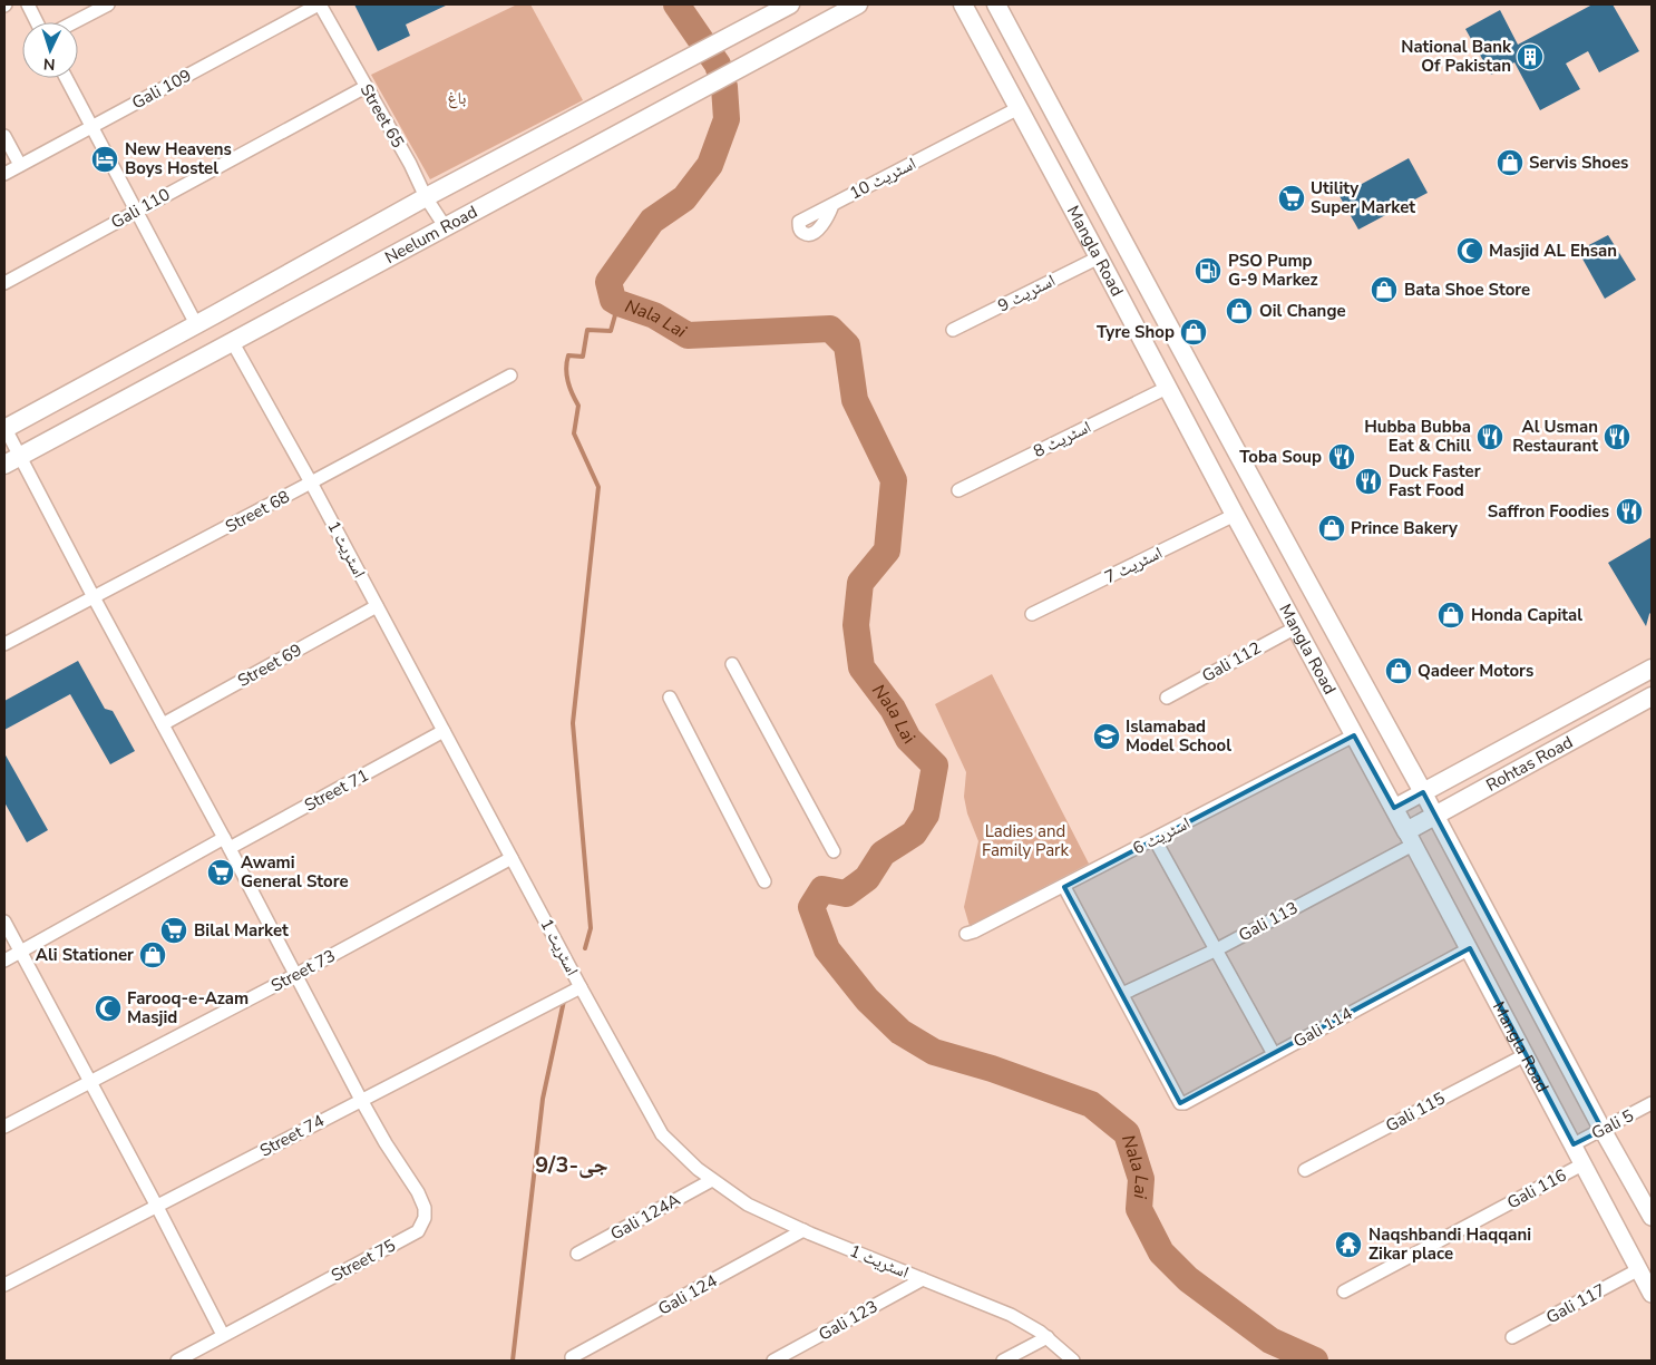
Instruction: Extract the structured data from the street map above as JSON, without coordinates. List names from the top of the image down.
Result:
{
  "streets": {
    "main road": ["Neelum Road", "Mangla Road", "Rohtas Road"],
    "street": [
      "Gali 109",
      "Street 65",
      "اسٹریٹ 10",
      "Gali 110",
      "اسٹریٹ 9",
      "اسٹریٹ 8",
      "Street 68",
      "اسٹریٹ 1",
      "اسٹریٹ 7",
      "Gali 112",
      "Street 69",
      "Street 71",
      "اسٹریٹ 6",
      "Gali 113",
      "Street 73",
      "Gali 114",
      "Gali 115",
      "Gali 5",
      "Street 74",
      "Gali 116",
      "Gali 124A",
      "Street 75",
      "Gali 124",
      "Gali 117",
      "Gali 123"
    ]
  },
  "crossings": [
    ["Gali 109", "Street 65"],
    ["Street 65", "Gali 110"],
    ["Street 65", "Neelum Road"],
    ["اسٹریٹ 10", "Mangla Road"],
    ["Neelum Road", "اسٹریٹ 1"],
    ["Neelum Road", "Street 75"],
    ["Mangla Road", "اسٹریٹ 9"],
    ["Mangla Road", "اسٹریٹ 8"],
    ["Mangla Road", "اسٹریٹ 7"],
    ["Mangla Road", "Gali 112"],
    ["Mangla Road", "Rohtas Road"],
    ["Mangla Road", "اسٹریٹ 6"],
    ["Mangla Road", "Gali 113"],
    ["Mangla Road", "Gali 114"],
    ["Mangla Road", "Gali 115"],
    ["Mangla Road", "Gali 5"],
    ["Mangla Road", "Gali 116"],
    ["Mangla Road", "Gali 117"],
    ["Street 68", "اسٹریٹ 1"],
    ["Street 68", "Street 75"],
    ["اسٹریٹ 1", "Street 69"],
    ["اسٹریٹ 1", "Street 71"],
    ["اسٹریٹ 1", "Street 73"],
    ["اسٹریٹ 1", "Street 74"],
    ["اسٹریٹ 1", "Gali 124A"],
    ["اسٹریٹ 1", "Gali 124"],
    ["اسٹریٹ 1", "Gali 123"],
    ["Street 69", "Street 75"],
    ["Rohtas Road", "Gali 113"],
    ["Street 71", "Street 75"],
    ["Gali 113", "Gali 114"],
    ["Street 73", "Street 75"],
    ["Street 74", "Street 75"]
  ],
  "districts": ["جی-9/3"],
  "water": ["Nala Lai"],
  "parks": ["باغ", "Ladies and Family Park"],
  "places": {
    "building": ["National Bank Of Pakistan"],
    "hotel": ["New Heavens Boys Hostel"],
    "shop": [
      "Servis Shoes",
      "Bata Shoe Store",
      "Oil Change",
      "Tyre Shop",
      "Prince Bakery",
      "Honda Capital",
      "Qadeer Motors",
      "Ali Stationer"
    ],
    "supermarket": ["Utility Super Market", "Awami General Store", "Bilal Market"],
    "mosque": ["Masjid AL Ehsan", "Farooq-e-Azam Masjid"],
    "fuel station": ["PSO Pump G-9 Markez"],
    "restaurant": [
      "Hubba Bubba Eat & Chill",
      "Al Usman Restaurant",
      "Toba Soup",
      "Duck Faster Fast Food",
      "Saffron Foodies"
    ],
    "school or university": ["Islamabad Model School"],
    "temple": ["Naqshbandi Haqqani Zikar place"]
  },
  "north": "bottom"
}
